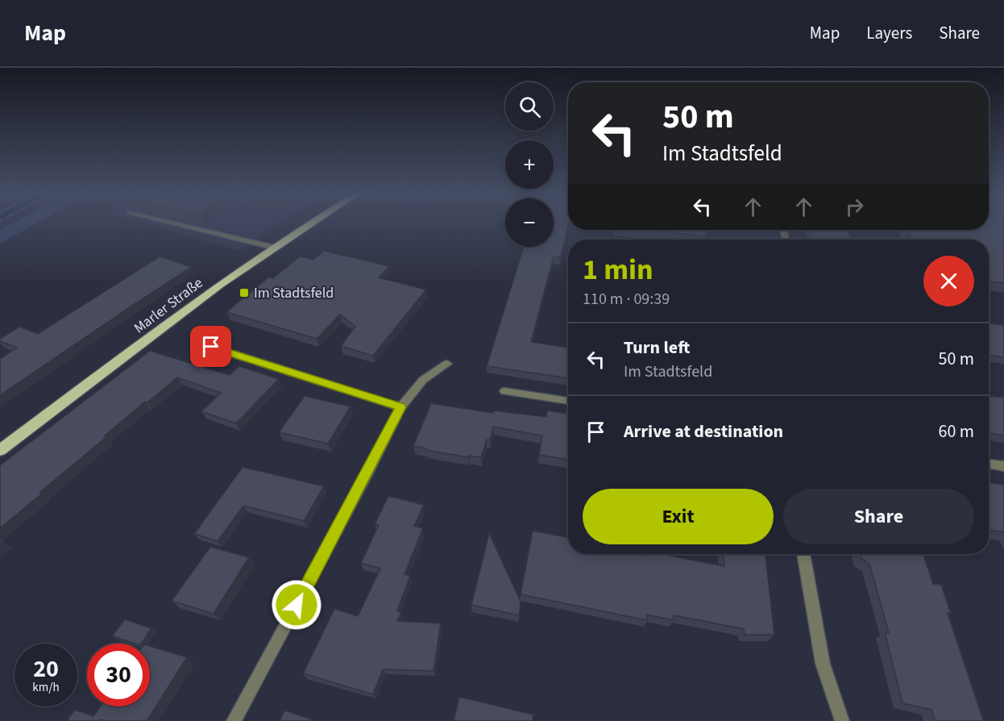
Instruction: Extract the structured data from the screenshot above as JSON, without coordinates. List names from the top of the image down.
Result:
{
  "streets": {
    "main road": ["Marler Straße"]
  },
  "places": {
    "transit": ["Im Stadtsfeld"]
  },
  "page": {
    "header": "Map",
    "nav": ["Map", "Layers", "Share"],
    "map_buttons": ["+", "−"],
    "turn": ["50 m", "Im Stadtsfeld"],
    "heading": ["1 min", "110 m · 09:39"],
    "list": [
      {
        "name": "Turn left",
        "note": "Im Stadtsfeld",
        "value": "50 m"
      },
      {
        "name": "Arrive at destination",
        "value": "60 m"
      }
    ],
    "buttons": ["Exit", "Share"],
    "speed": "20 km/h",
    "limit": "30"
  }
}
